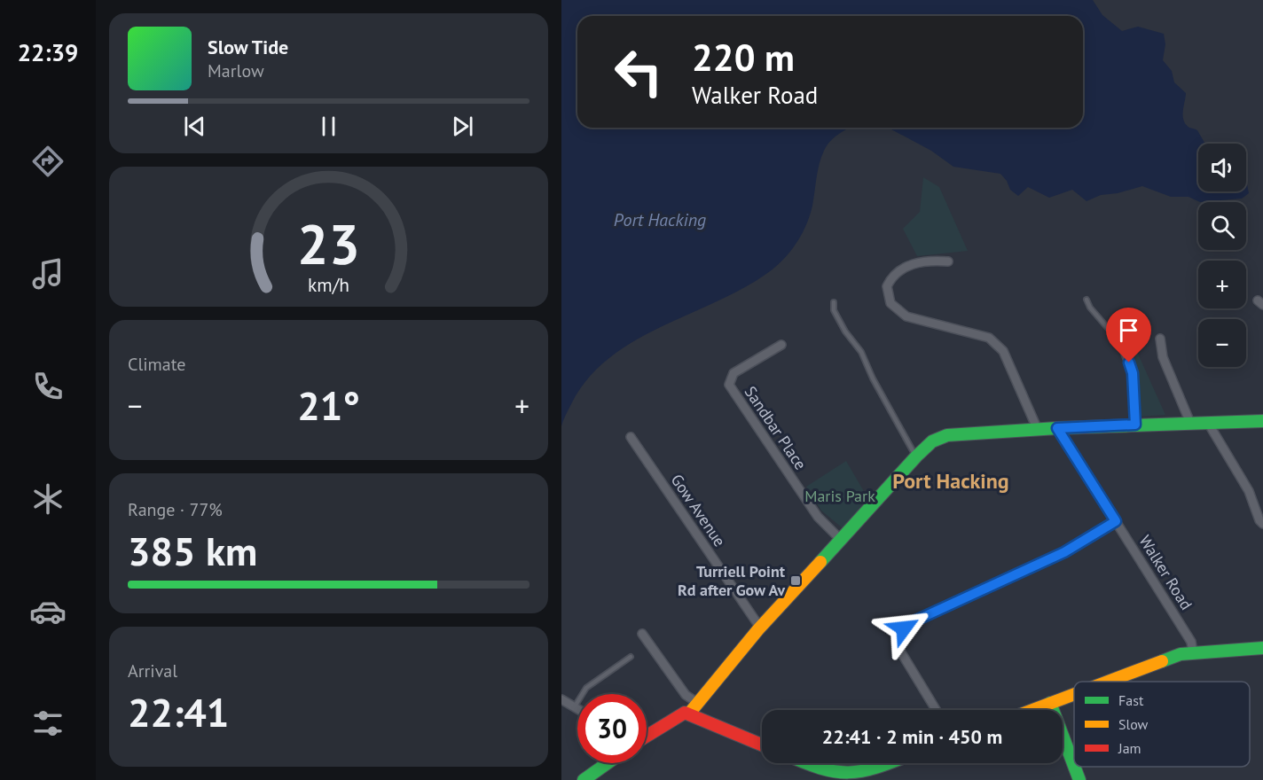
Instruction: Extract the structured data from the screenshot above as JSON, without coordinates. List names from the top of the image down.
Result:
{
  "streets": {
    "street": ["Sandbar Place", "Gow Avenue", "Walker Road"]
  },
  "districts": ["Port Hacking"],
  "water": ["Port Hacking"],
  "parks": ["Maris Park"],
  "places": {
    "transit": ["Turriell Point Rd after Gow Av"]
  },
  "legend": ["Fast", "Slow", "Jam"],
  "page": {
    "tabs": "22:39",
    "turn": ["220 m", "Walker Road"],
    "song": ["Slow Tide", "Marlow"],
    "map_buttons": ["+", "−"],
    "tile": [
      "Climate",
      ["Range · 77%", "385 km"],
      ["Arrival", "22:41"]
    ],
    "heat": ["−", "21°", "+"],
    "limit": "30",
    "trip": "22:41 · 2 min · 450 m",
    "gauge": ["23", "km/h"]
  }
}
